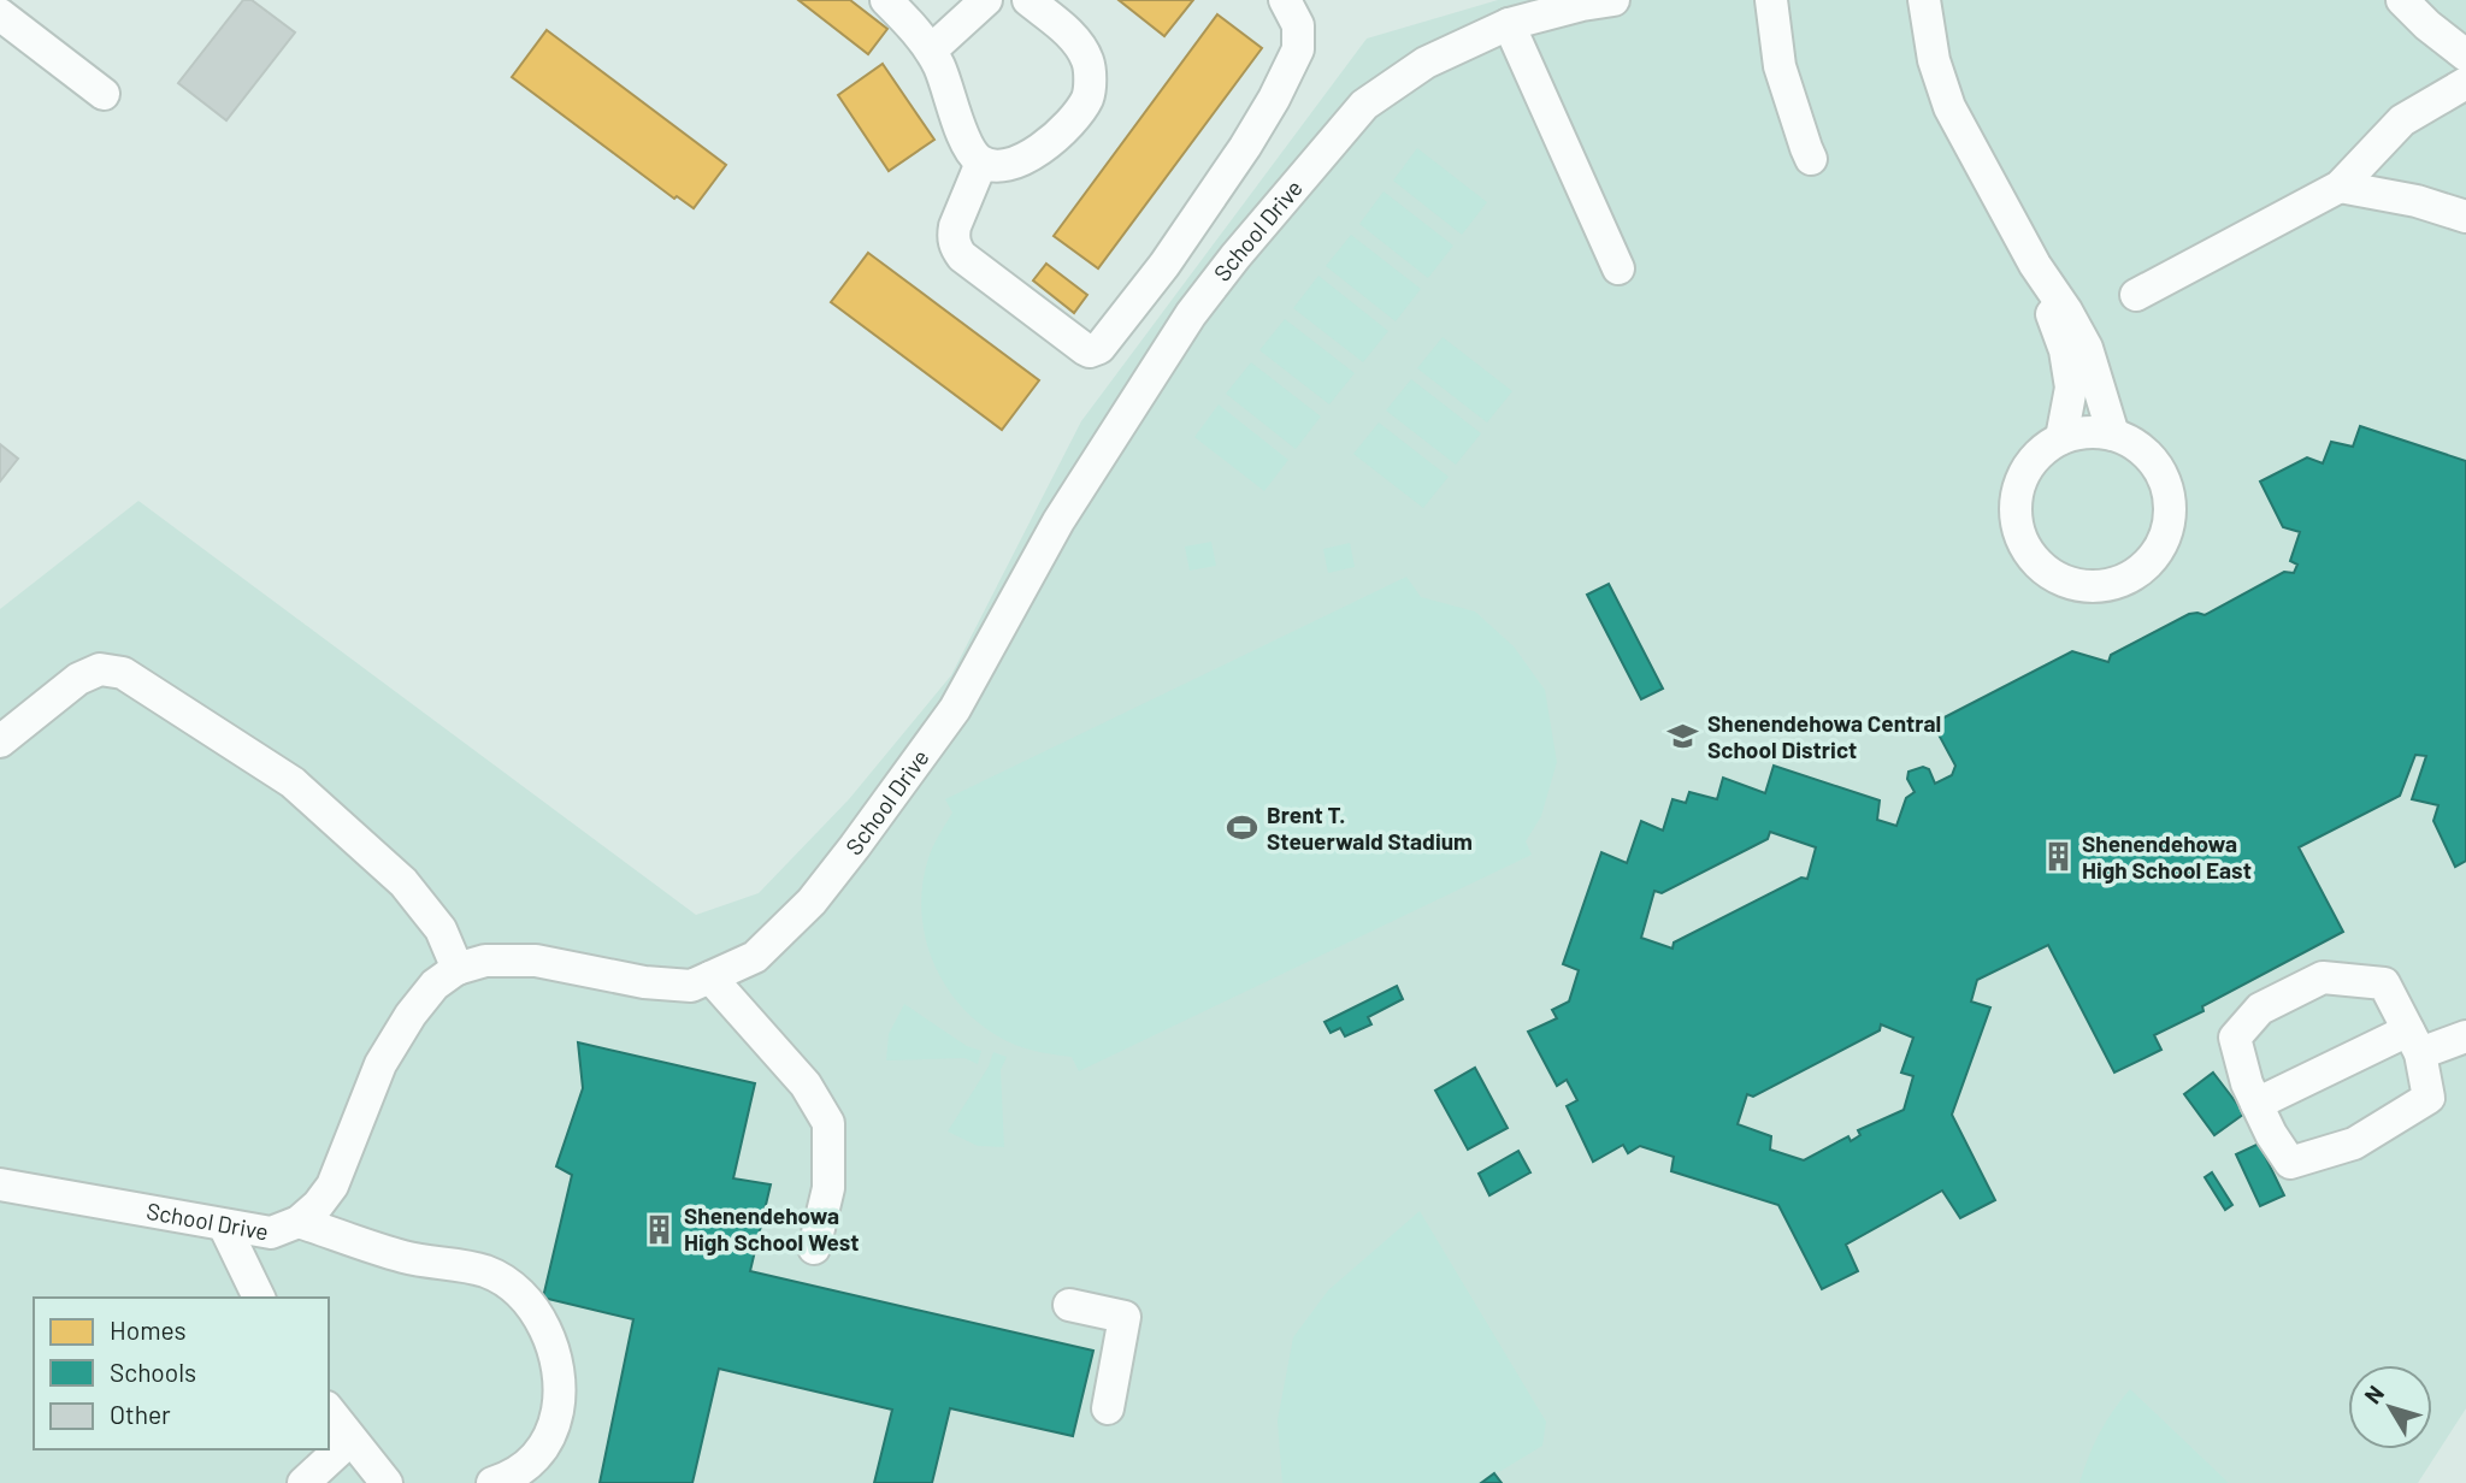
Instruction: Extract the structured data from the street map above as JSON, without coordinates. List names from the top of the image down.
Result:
{
  "streets": {
    "street": ["School Drive"]
  },
  "places": {
    "school or university": ["Shenendehowa Central School District"],
    "sports": ["Brent T. Steuerwald Stadium"],
    "building": ["Shenendehowa High School East", "Shenendehowa High School West"]
  },
  "legend": ["Homes", "Schools", "Other"],
  "north": "top left"
}
